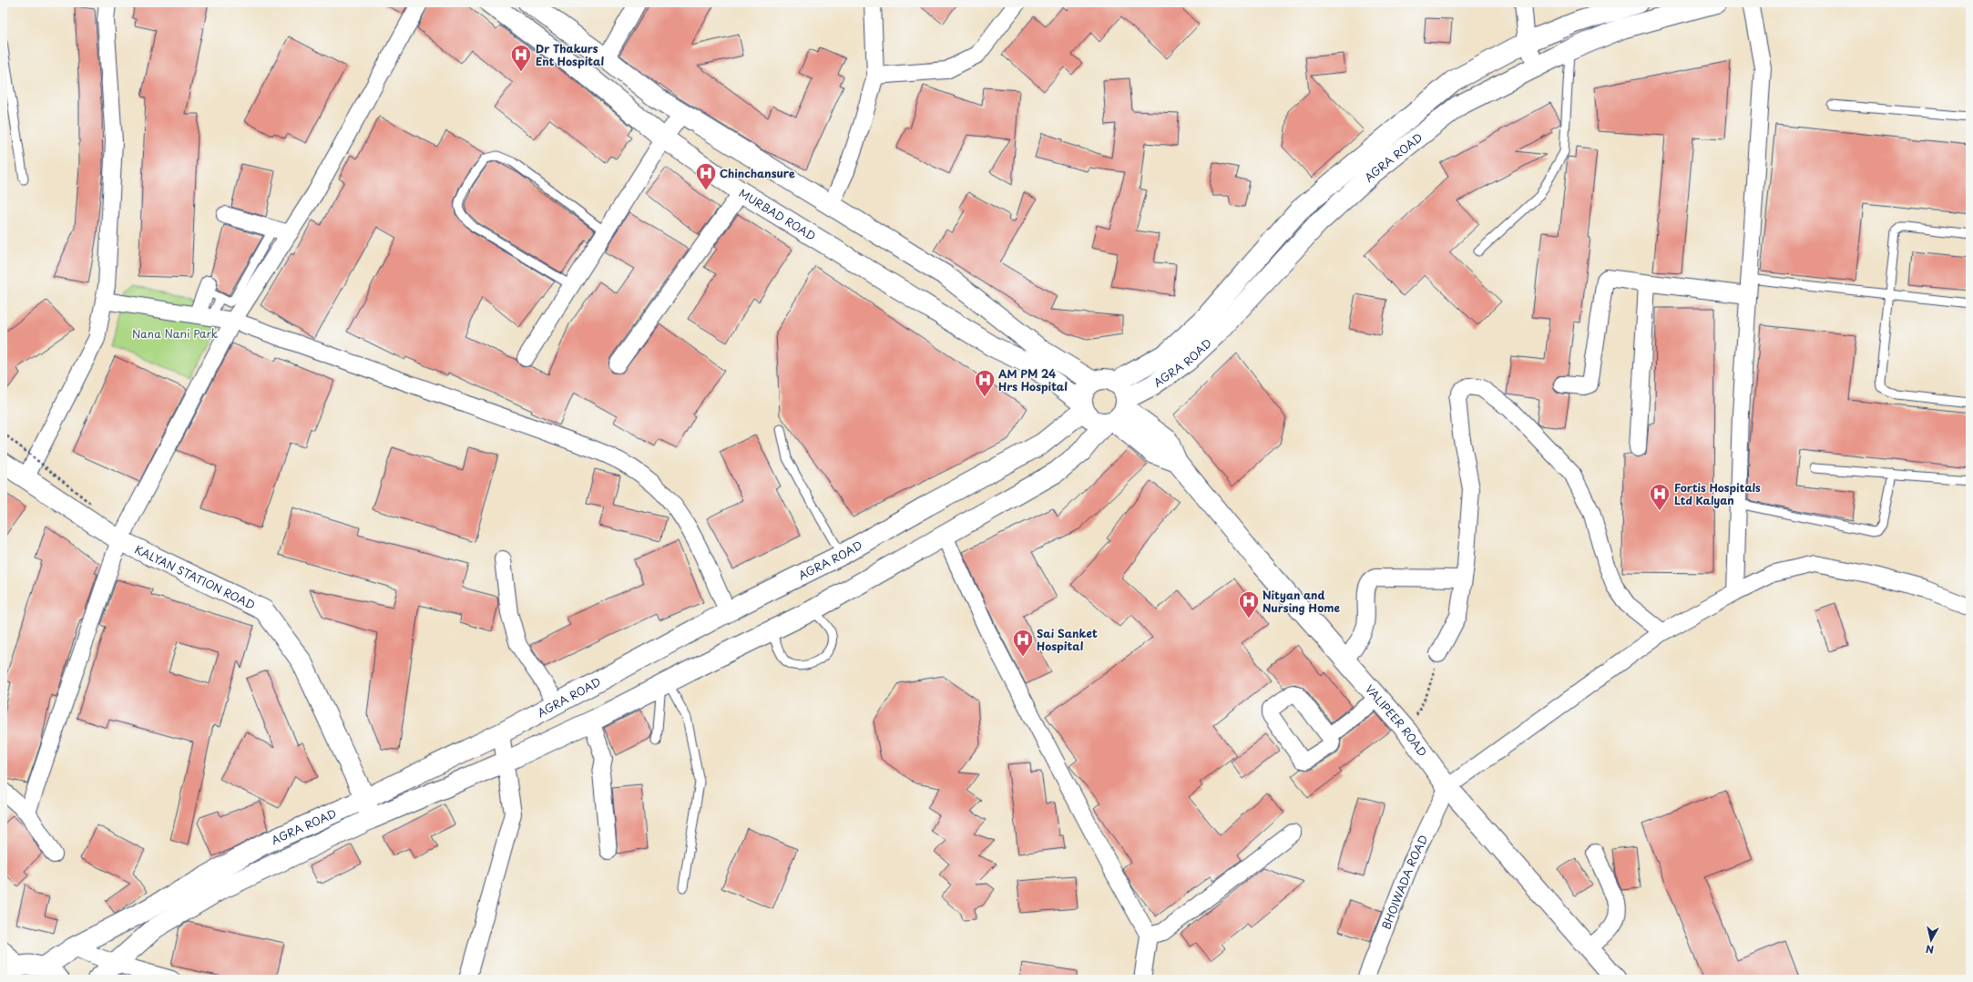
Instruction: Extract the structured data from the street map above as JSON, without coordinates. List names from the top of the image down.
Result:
{
  "streets": {
    "main road": [
      "AGRA ROAD",
      "MURBAD ROAD",
      "KALYAN STATION ROAD",
      "VALIPEER ROAD"
    ],
    "street": ["BHOIWADA ROAD"]
  },
  "crossings": [
    ["AGRA ROAD", "MURBAD ROAD"],
    ["AGRA ROAD", "KALYAN STATION ROAD"],
    ["AGRA ROAD", "VALIPEER ROAD"],
    ["MURBAD ROAD", "VALIPEER ROAD"],
    ["VALIPEER ROAD", "BHOIWADA ROAD"]
  ],
  "parks": ["Nana Nani Park"],
  "places": {
    "hospital": [
      "Dr Thakurs Ent Hospital",
      "Chinchansure",
      "AM PM 24 Hrs Hospital",
      "Fortis Hospitals Ltd Kalyan",
      "Nityan and Nursing Home",
      "Sai Sanket Hospital"
    ]
  },
  "north": "bottom"
}
